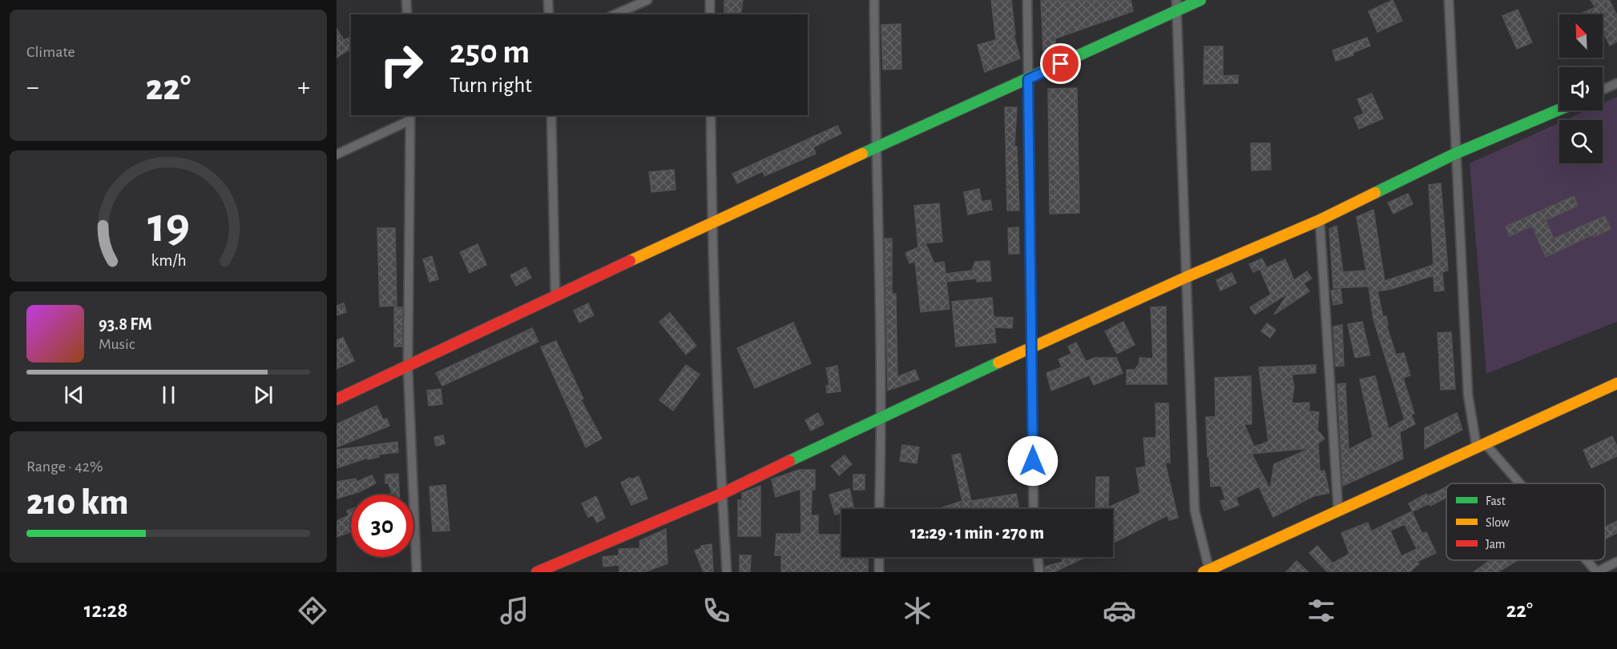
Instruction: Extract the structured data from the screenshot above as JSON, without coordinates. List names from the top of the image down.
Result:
{
  "legend": ["Fast", "Slow", "Jam"],
  "north": "top left",
  "page": {
    "tile": [
      "Climate",
      ["Range · 42%", "210 km"]
    ],
    "turn": ["250 m", "Turn right"],
    "heat": ["−", "22°", "+"],
    "song": ["93.8 FM", "Music"],
    "limit": "30",
    "trip": "12:29 · 1 min · 270 m",
    "tabs": ["12:28", "22°"],
    "gauge": ["19", "km/h"]
  }
}
